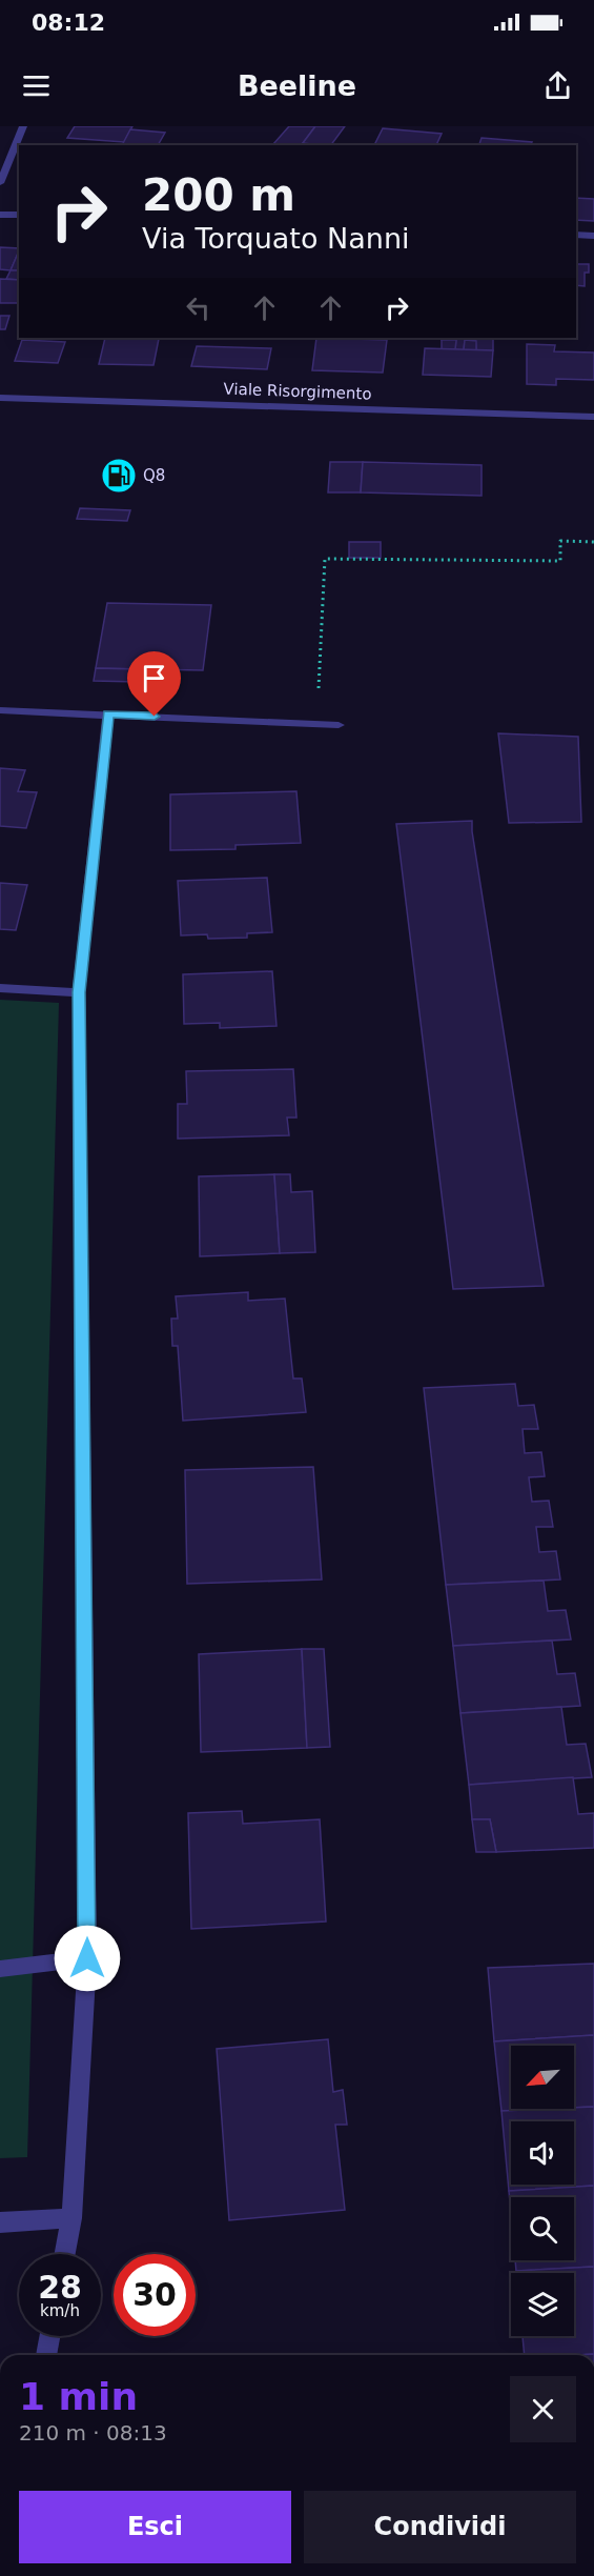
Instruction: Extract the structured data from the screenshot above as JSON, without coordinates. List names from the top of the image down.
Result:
{
  "streets": {
    "street": ["Viale Risorgimento"]
  },
  "places": {
    "fuel station": ["Q8"]
  },
  "north": "bottom left",
  "page": {
    "status": "08:12",
    "header": "Beeline",
    "turn": ["200 m", "Via Torquato Nanni"],
    "speed": "28 km/h",
    "limit": "30",
    "heading": ["1 min", "210 m · 08:13"],
    "buttons": ["Esci", "Condividi"]
  }
}
